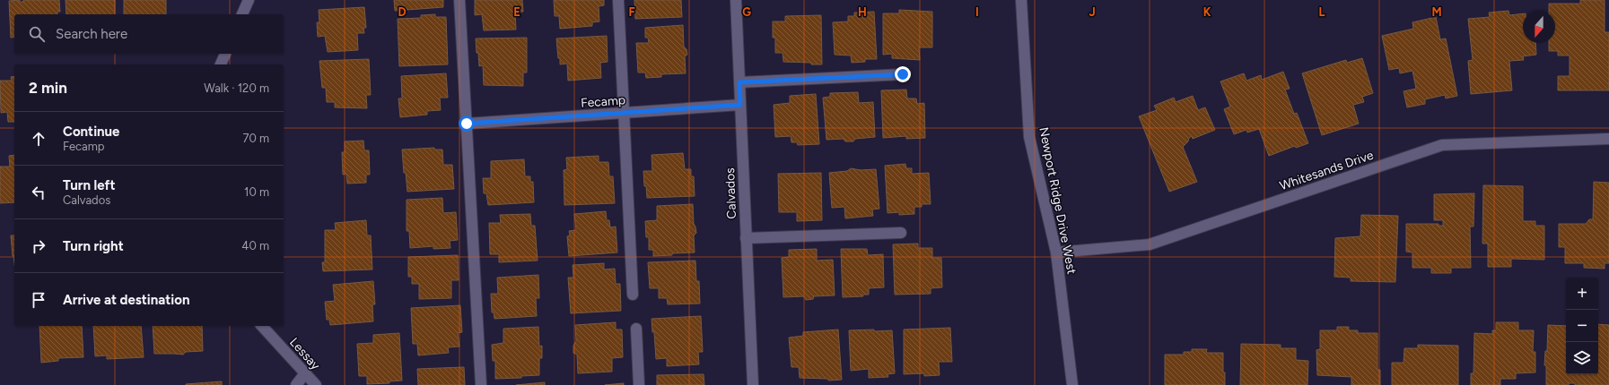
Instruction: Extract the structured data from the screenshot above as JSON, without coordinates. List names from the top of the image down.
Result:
{
  "streets": {
    "street": [
      "Fecamp",
      "Whitesands Drive",
      "Calvados",
      "Newport Ridge Drive West",
      "Lessay"
    ]
  },
  "crossings": [
    ["Fecamp", "Calvados"],
    ["Whitesands Drive", "Newport Ridge Drive West"]
  ],
  "north": "bottom",
  "page": {
    "search": "Search here",
    "heading": ["2 min", "Walk · 120 m"],
    "list": [
      ["Continue", "Fecamp", "70 m"],
      ["Turn left", "Calvados", "10 m"],
      ["Turn right", "40 m"],
      "Arrive at destination"
    ],
    "map_buttons": ["+", "−"]
  },
  "grid": {
    "columns": [
      "D",
      "E",
      "F",
      "G",
      "H",
      "I",
      "J",
      "K",
      "L",
      "M"
    ]
  }
}
